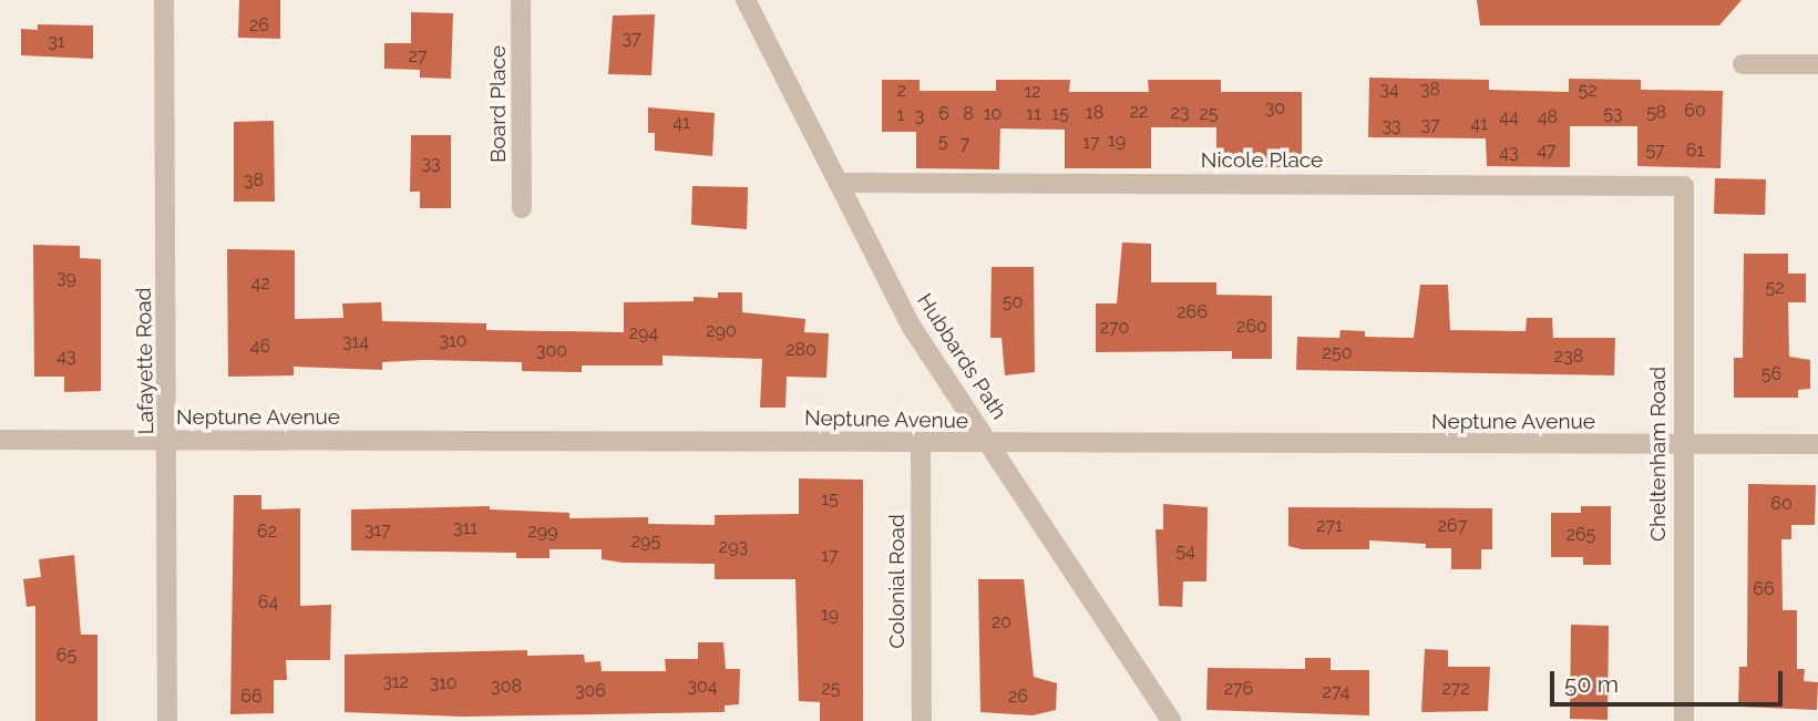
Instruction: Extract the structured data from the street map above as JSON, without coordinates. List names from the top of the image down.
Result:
{
  "streets": {
    "street": [
      "Board Place",
      "Nicole Place",
      "Hubbards Path",
      "Lafayette Road",
      "Neptune Avenue",
      "Cheltenham Road",
      "Colonial Road"
    ]
  },
  "crossings": [
    ["Nicole Place", "Hubbards Path"],
    ["Nicole Place", "Cheltenham Road"],
    ["Hubbards Path", "Neptune Avenue"],
    ["Lafayette Road", "Neptune Avenue"],
    ["Neptune Avenue", "Cheltenham Road"],
    ["Neptune Avenue", "Colonial Road"]
  ],
  "house_numbers": [
    "26",
    "37",
    "31",
    "27",
    "34",
    "38",
    "2",
    "52",
    "12",
    "30",
    "60",
    "22",
    "18",
    "23",
    "58",
    "6",
    "8",
    "10",
    "11",
    "15",
    "25",
    "53",
    "1",
    "3",
    "44",
    "48",
    "41",
    "41",
    "37",
    "33",
    "19",
    "5",
    "17",
    "7",
    "47",
    "57",
    "61",
    "43",
    "33",
    "38",
    "39",
    "42",
    "52",
    "50",
    "266",
    "260",
    "270",
    "290",
    "294",
    "310",
    "314",
    "46",
    "280",
    "300",
    "250",
    "43",
    "238",
    "56",
    "15",
    "60",
    "271",
    "267",
    "311",
    "317",
    "62",
    "299",
    "265",
    "295",
    "293",
    "54",
    "17",
    "66",
    "64",
    "19",
    "20",
    "65",
    "312",
    "310",
    "308",
    "304",
    "25",
    "276",
    "272",
    "306",
    "274",
    "66",
    "26"
  ],
  "scale_bar": "50 m"
}
